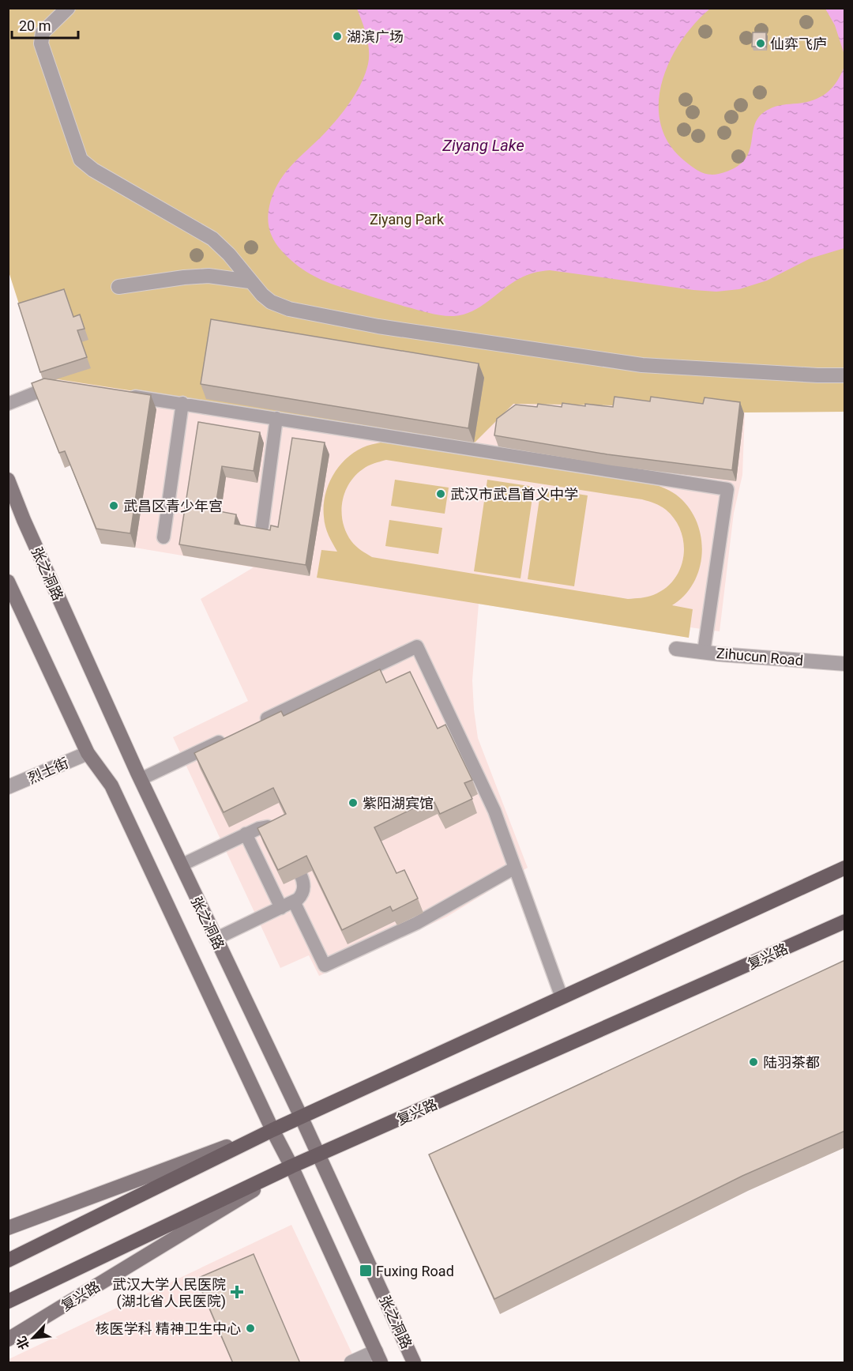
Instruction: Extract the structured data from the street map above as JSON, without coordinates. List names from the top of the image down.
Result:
{
  "streets": {
    "main road": ["张之洞路", "复兴路"],
    "street": ["Zihucun Road", "烈士街"]
  },
  "crossings": [
    ["张之洞路", "烈士街"],
    ["张之洞路", "复兴路"]
  ],
  "water": ["Ziyang Lake"],
  "parks": ["Ziyang Park"],
  "places": {
    "other": [
      "湖滨广场",
      "仙弈飞庐",
      "武汉市武昌首义中学",
      "武昌区青少年宫",
      "紫阳湖宾馆",
      "陆羽茶都",
      "核医学科 精神卫生中心"
    ],
    "transit": ["Fuxing Road"],
    "health": ["武汉大学人民医院 (湖北省人民医院)"]
  },
  "scale_bar": "20 m",
  "north": "bottom left"
}
